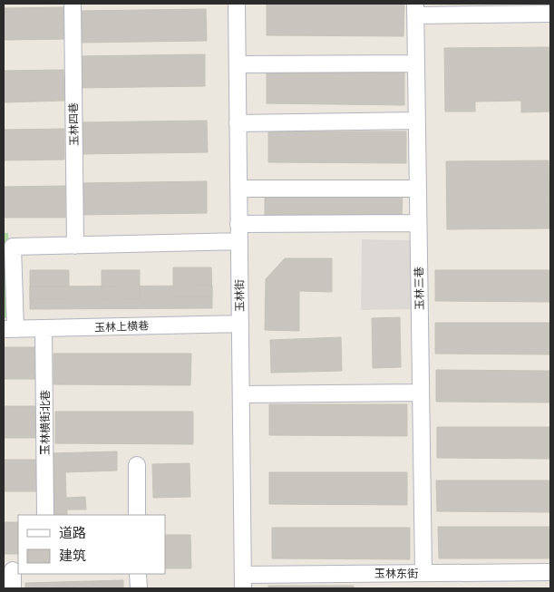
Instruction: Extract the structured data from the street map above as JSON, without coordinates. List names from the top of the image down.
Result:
{
  "streets": {
    "street": [
      "玉林四巷",
      "玉林三巷",
      "玉林街",
      "玉林上横巷",
      "玉林横街北巷",
      "玉林东街"
    ]
  },
  "crossings": [
    ["玉林三巷", "玉林东街"],
    ["玉林街", "玉林上横巷"],
    ["玉林街", "玉林东街"],
    ["玉林上横巷", "玉林横街北巷"]
  ],
  "legend": ["道路", "建筑"]
}
